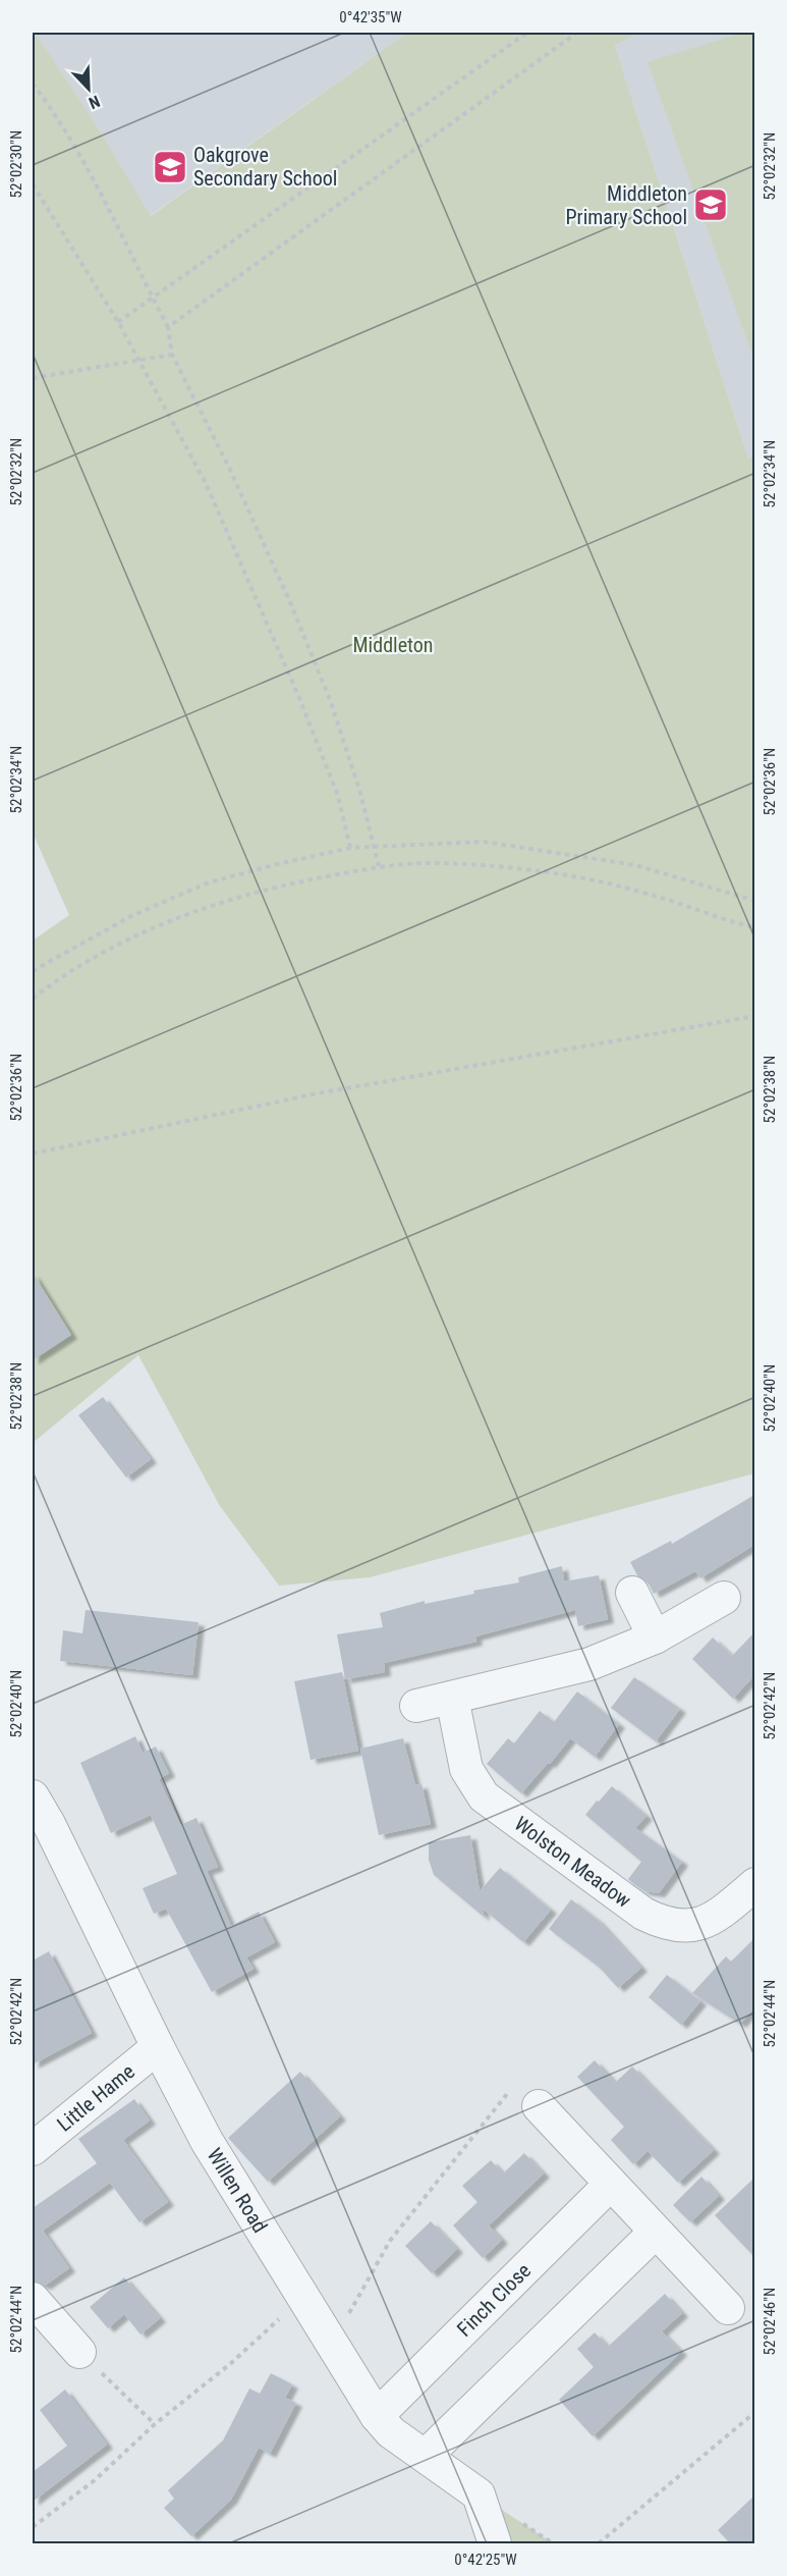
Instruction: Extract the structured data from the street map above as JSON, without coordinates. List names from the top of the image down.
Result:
{
  "streets": {
    "street": [
      "Wolston Meadow",
      "Little Hame",
      "Willen Road",
      "Finch Close"
    ]
  },
  "crossings": [
    ["Little Hame", "Willen Road"],
    ["Willen Road", "Finch Close"]
  ],
  "parks": ["Middleton"],
  "places": {
    "school or university": ["Oakgrove Secondary School", "Middleton Primary School"]
  },
  "north": "bottom right",
  "coordinates": [
    "0°42'35\"W",
    "52°02'30\"N",
    "52°02'32\"N",
    "52°02'34\"N",
    "52°02'36\"N",
    "52°02'38\"N",
    "52°02'40\"N",
    "52°02'42\"N",
    "52°02'44\"N",
    "52°02'46\"N",
    "0°42'25\"W"
  ]
}
